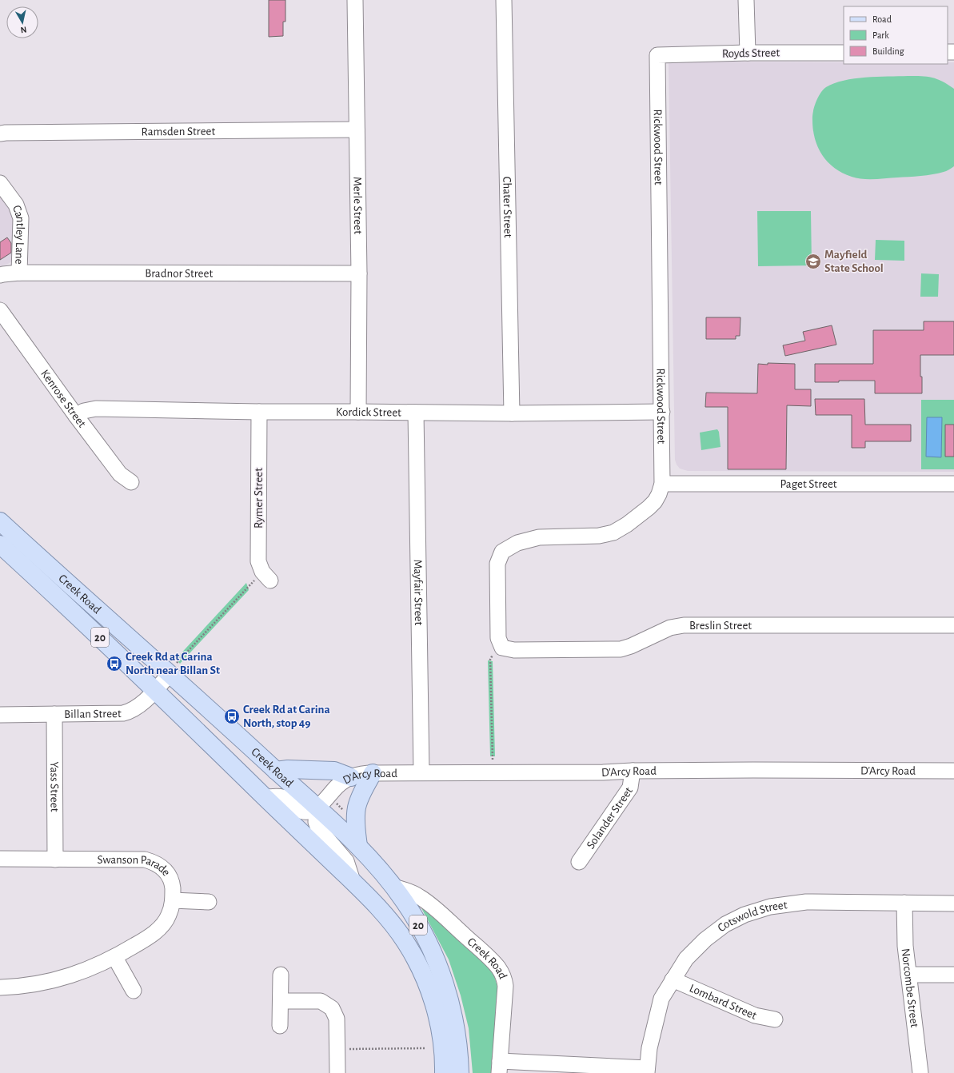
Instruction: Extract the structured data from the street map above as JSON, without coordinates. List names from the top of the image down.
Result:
{
  "streets": {
    "main road": ["Creek Road", "20"],
    "street": [
      "Royds Street",
      "Ramsden Street",
      "Rickwood Street",
      "Merle Street",
      "Chater Street",
      "Cantley Lane",
      "Bradnor Street",
      "Kenrose Street",
      "Kordick Street",
      "Paget Street",
      "Rymer Street",
      "Mayfair Street",
      "Breslin Street",
      "Billan Street",
      "D'Arcy Road",
      "Yass Street",
      "Solander Street",
      "Swanson Parade",
      "Cotswold Street",
      "Norcombe Street",
      "Lombard Street"
    ]
  },
  "crossings": [
    ["Royds Street", "Rickwood Street"],
    ["Ramsden Street", "Merle Street"],
    ["Rickwood Street", "Kordick Street"],
    ["Rickwood Street", "Paget Street"],
    ["Rickwood Street", "Breslin Street"],
    ["Merle Street", "Bradnor Street"],
    ["Merle Street", "Kordick Street"],
    ["Chater Street", "Kordick Street"],
    ["Cantley Lane", "Bradnor Street"],
    ["Kenrose Street", "Kordick Street"],
    ["Kordick Street", "Rymer Street"],
    ["Kordick Street", "Mayfair Street"],
    ["Mayfair Street", "D'Arcy Road"],
    ["Creek Road", "Billan Street"],
    ["Creek Road", "D'Arcy Road"],
    ["Billan Street", "Yass Street"],
    ["D'Arcy Road", "Solander Street"],
    ["Yass Street", "Swanson Parade"],
    ["Cotswold Street", "Norcombe Street"],
    ["Cotswold Street", "Lombard Street"]
  ],
  "places": {
    "school or university": ["Mayfield State School"],
    "bus stop": ["Creek Rd at Carina North near Billan St", "Creek Rd at Carina North, stop 49"]
  },
  "legend": ["Road", "Park", "Building"],
  "north": "bottom"
}
